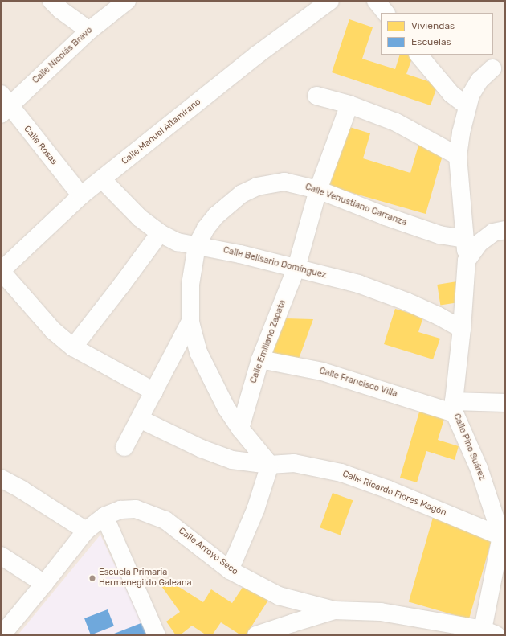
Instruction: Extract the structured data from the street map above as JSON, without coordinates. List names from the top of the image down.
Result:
{
  "streets": {
    "street": [
      "Calle Nicolás Bravo",
      "Calle Manuel Altamirano",
      "Calle Rosas",
      "Calle Venustiano Carranza",
      "Calle Belisario Domínguez",
      "Calle Emiliano Zapata",
      "Calle Francisco Villa",
      "Calle Pino Suárez",
      "Calle Ricardo Flores Magón",
      "Calle Arroyo Seco"
    ]
  },
  "crossings": [
    ["Calle Nicolás Bravo", "Calle Rosas"],
    ["Calle Manuel Altamirano", "Calle Rosas"],
    ["Calle Manuel Altamirano", "Calle Belisario Domínguez"],
    ["Calle Venustiano Carranza", "Calle Belisario Domínguez"],
    ["Calle Venustiano Carranza", "Calle Emiliano Zapata"],
    ["Calle Venustiano Carranza", "Calle Pino Suárez"],
    ["Calle Belisario Domínguez", "Calle Emiliano Zapata"],
    ["Calle Belisario Domínguez", "Calle Pino Suárez"],
    ["Calle Emiliano Zapata", "Calle Francisco Villa"],
    ["Calle Francisco Villa", "Calle Pino Suárez"],
    ["Calle Pino Suárez", "Calle Ricardo Flores Magón"],
    ["Calle Pino Suárez", "Calle Arroyo Seco"]
  ],
  "places": ["Escuela Primaria Hermenegildo Galeana"],
  "legend": ["Viviendas", "Escuelas"]
}
